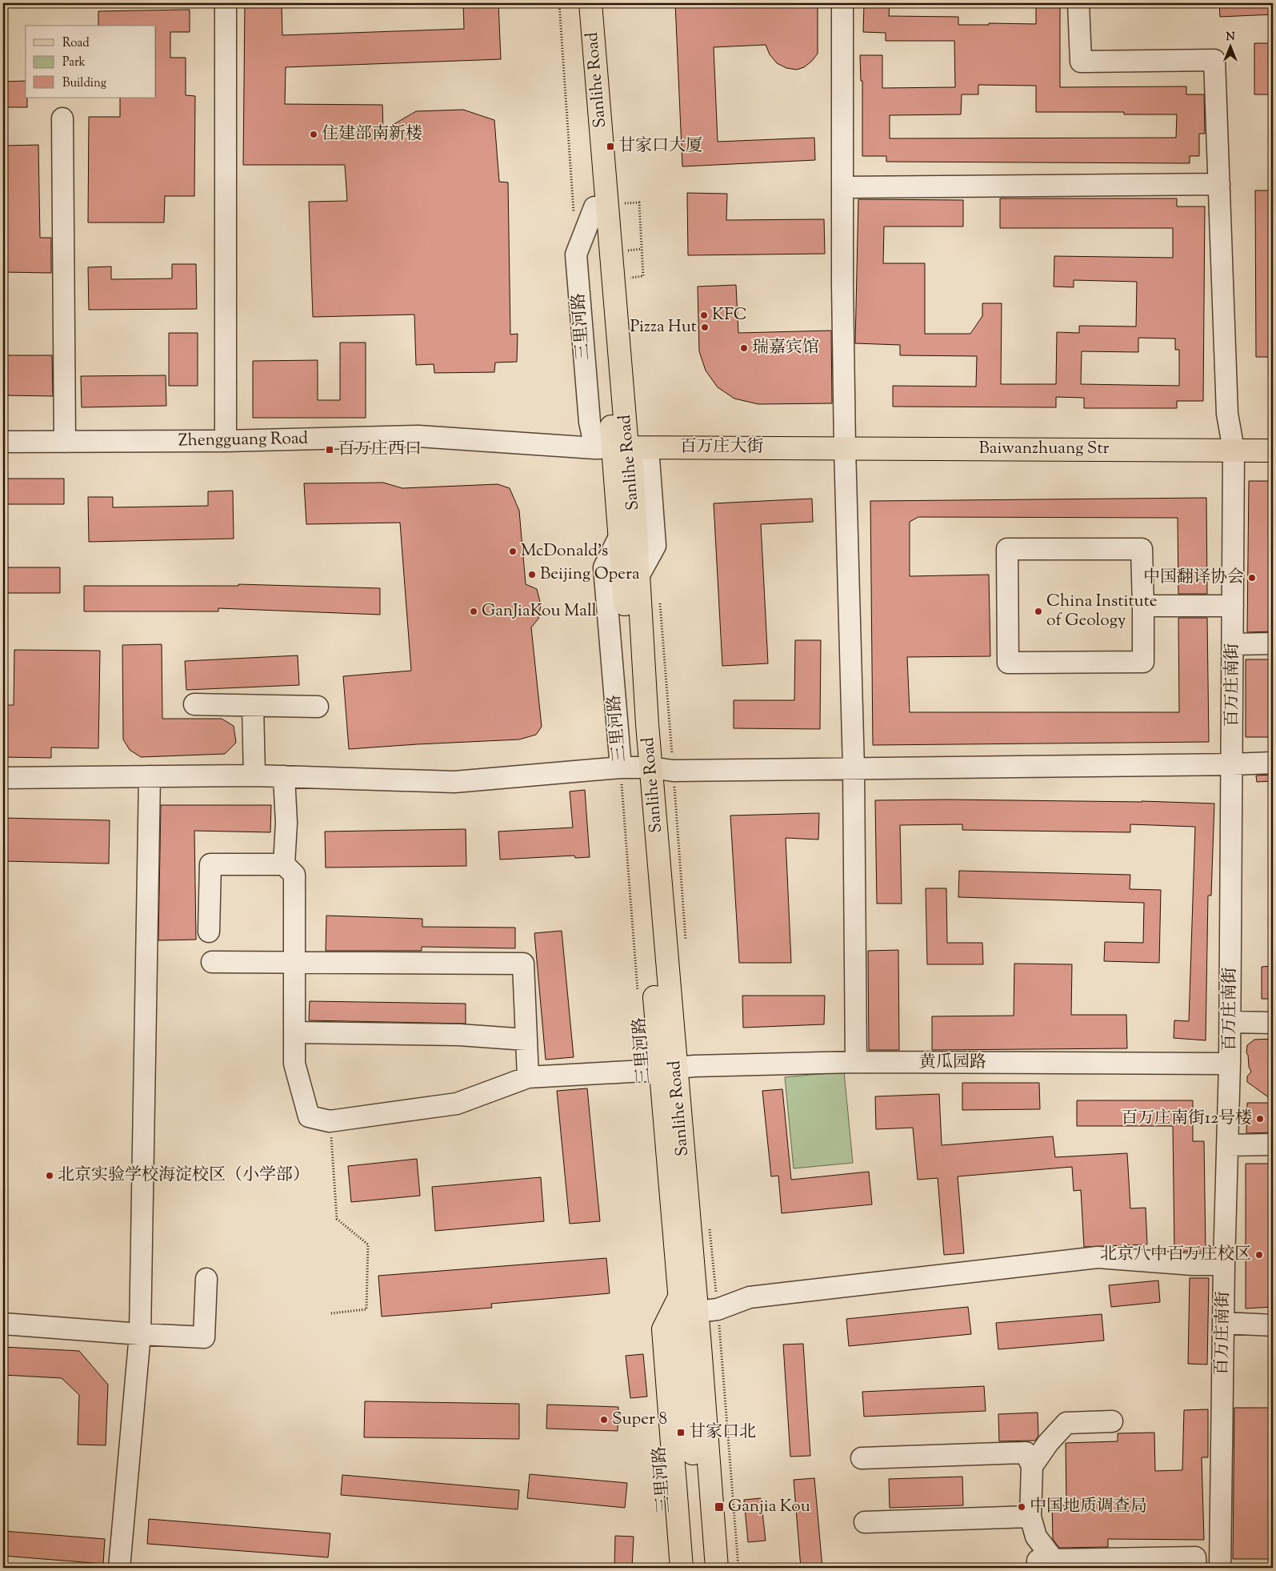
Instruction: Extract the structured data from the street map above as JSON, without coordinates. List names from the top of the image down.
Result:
{
  "streets": {
    "main road": ["Sanlihe Road", "三里河路", "Baiwanzhuang Str"],
    "street": ["Zhengguang Road", "百万庄南街", "黄瓜园路"]
  },
  "crossings": [
    ["Sanlihe Road", "三里河路"],
    ["Sanlihe Road", "Zhengguang Road"],
    ["Sanlihe Road", "Baiwanzhuang Str"],
    ["Sanlihe Road", "黄瓜园路"],
    ["Zhengguang Road", "Baiwanzhuang Str"],
    ["Baiwanzhuang Str", "百万庄南街"],
    ["百万庄南街", "黄瓜园路"]
  ],
  "places": {
    "other": [
      "住建部南新楼",
      "KFC",
      "Pizza Hut",
      "瑞嘉宾馆",
      "McDonald's",
      "Beijing Opera",
      "中国翻译协会",
      "GanJiaKou Mall",
      "China Institute of Geology",
      "百万庄南街12号楼",
      "北京实验学校海淀校区（小学部）",
      "北京八中百万庄校区",
      "Super 8",
      "中国地质调查局"
    ],
    "transit": [
      "甘家口大厦",
      "百万庄西口",
      "甘家口北",
      "Ganjia Kou"
    ]
  },
  "legend": ["Road", "Park", "Building"],
  "north": "top"
}
